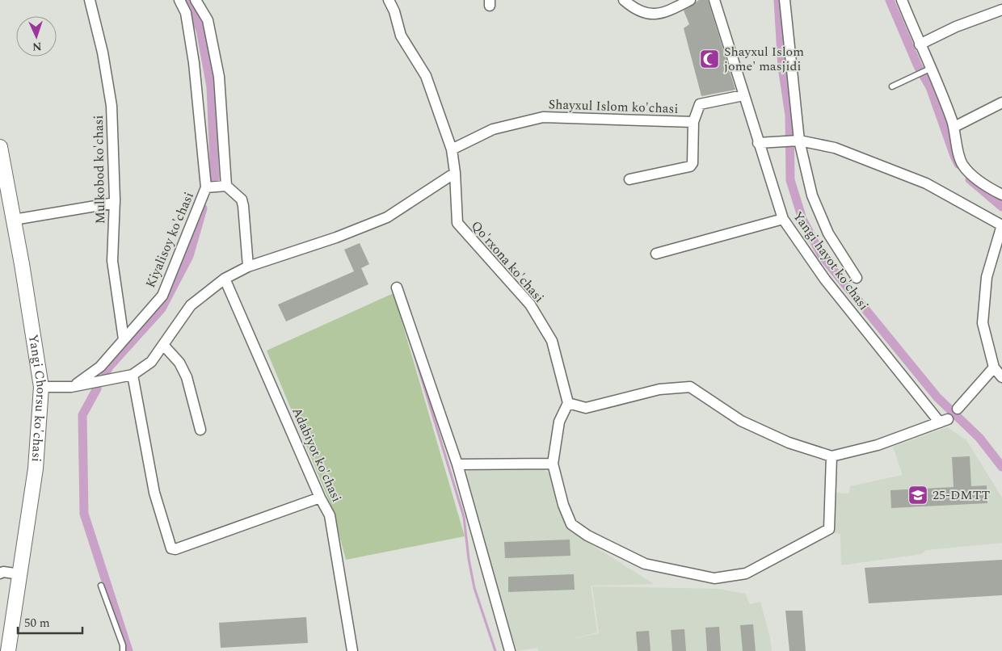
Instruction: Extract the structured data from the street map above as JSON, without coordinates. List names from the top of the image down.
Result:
{
  "streets": {
    "main road": ["Yangi Chorsu ko'chasi"],
    "street": [
      "Shayxul Islom ko'chasi",
      "Mulkobod ko'chasi",
      "Kiyalisoy ko'chasi",
      "Yangi hayot ko'chasi",
      "Qo'rxona ko'chasi",
      "Adabiyot ko'chasi"
    ]
  },
  "crossings": [
    ["Shayxul Islom ko'chasi", "Yangi hayot ko'chasi"],
    ["Shayxul Islom ko'chasi", "Qo'rxona ko'chasi"],
    ["Mulkobod ko'chasi", "Kiyalisoy ko'chasi"]
  ],
  "places": {
    "mosque": ["Shayxul Islom jome' masjidi"],
    "school or university": ["25-DMTT"]
  },
  "scale_bar": "50 m",
  "north": "bottom"
}
